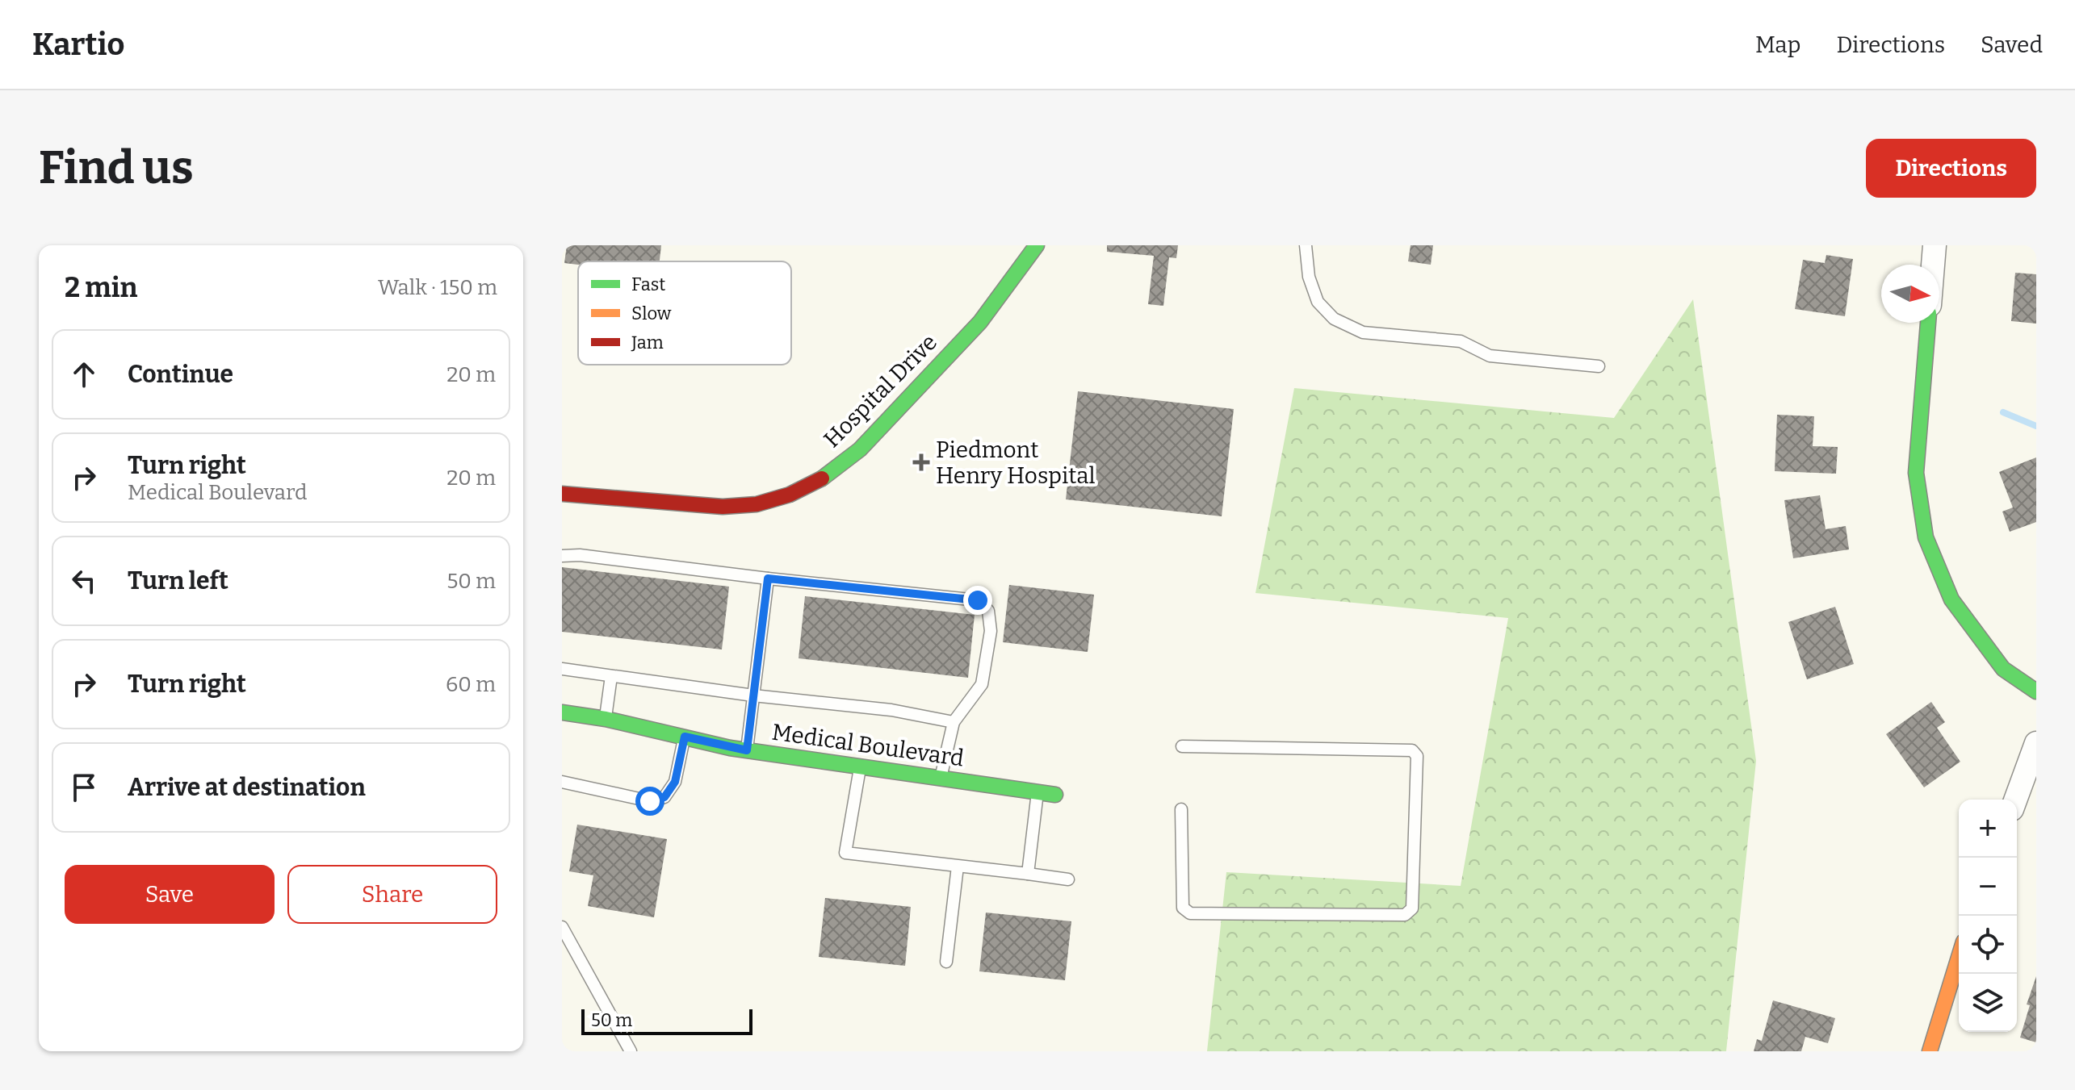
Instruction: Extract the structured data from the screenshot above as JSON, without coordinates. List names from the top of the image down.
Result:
{
  "streets": {
    "street": ["Hospital Drive", "Medical Boulevard"]
  },
  "places": {
    "health": ["Piedmont Henry Hospital"]
  },
  "legend": ["Fast", "Slow", "Jam"],
  "scale_bar": "50 m",
  "north": "right",
  "page": {
    "header": "Kartio",
    "nav": ["Map", "Directions", "Saved"],
    "buttons": [
      "Directions",
      ["Save", "Share"]
    ],
    "title": "Find us",
    "heading": ["2 min", "Walk · 150 m"],
    "list": [
      ["Continue", "20 m"],
      ["Turn right", "Medical Boulevard", "20 m"],
      ["Turn left", "50 m"],
      ["Turn right", "60 m"],
      "Arrive at destination"
    ],
    "map_buttons": ["+", "−"],
    "scale": "50 m"
  }
}
